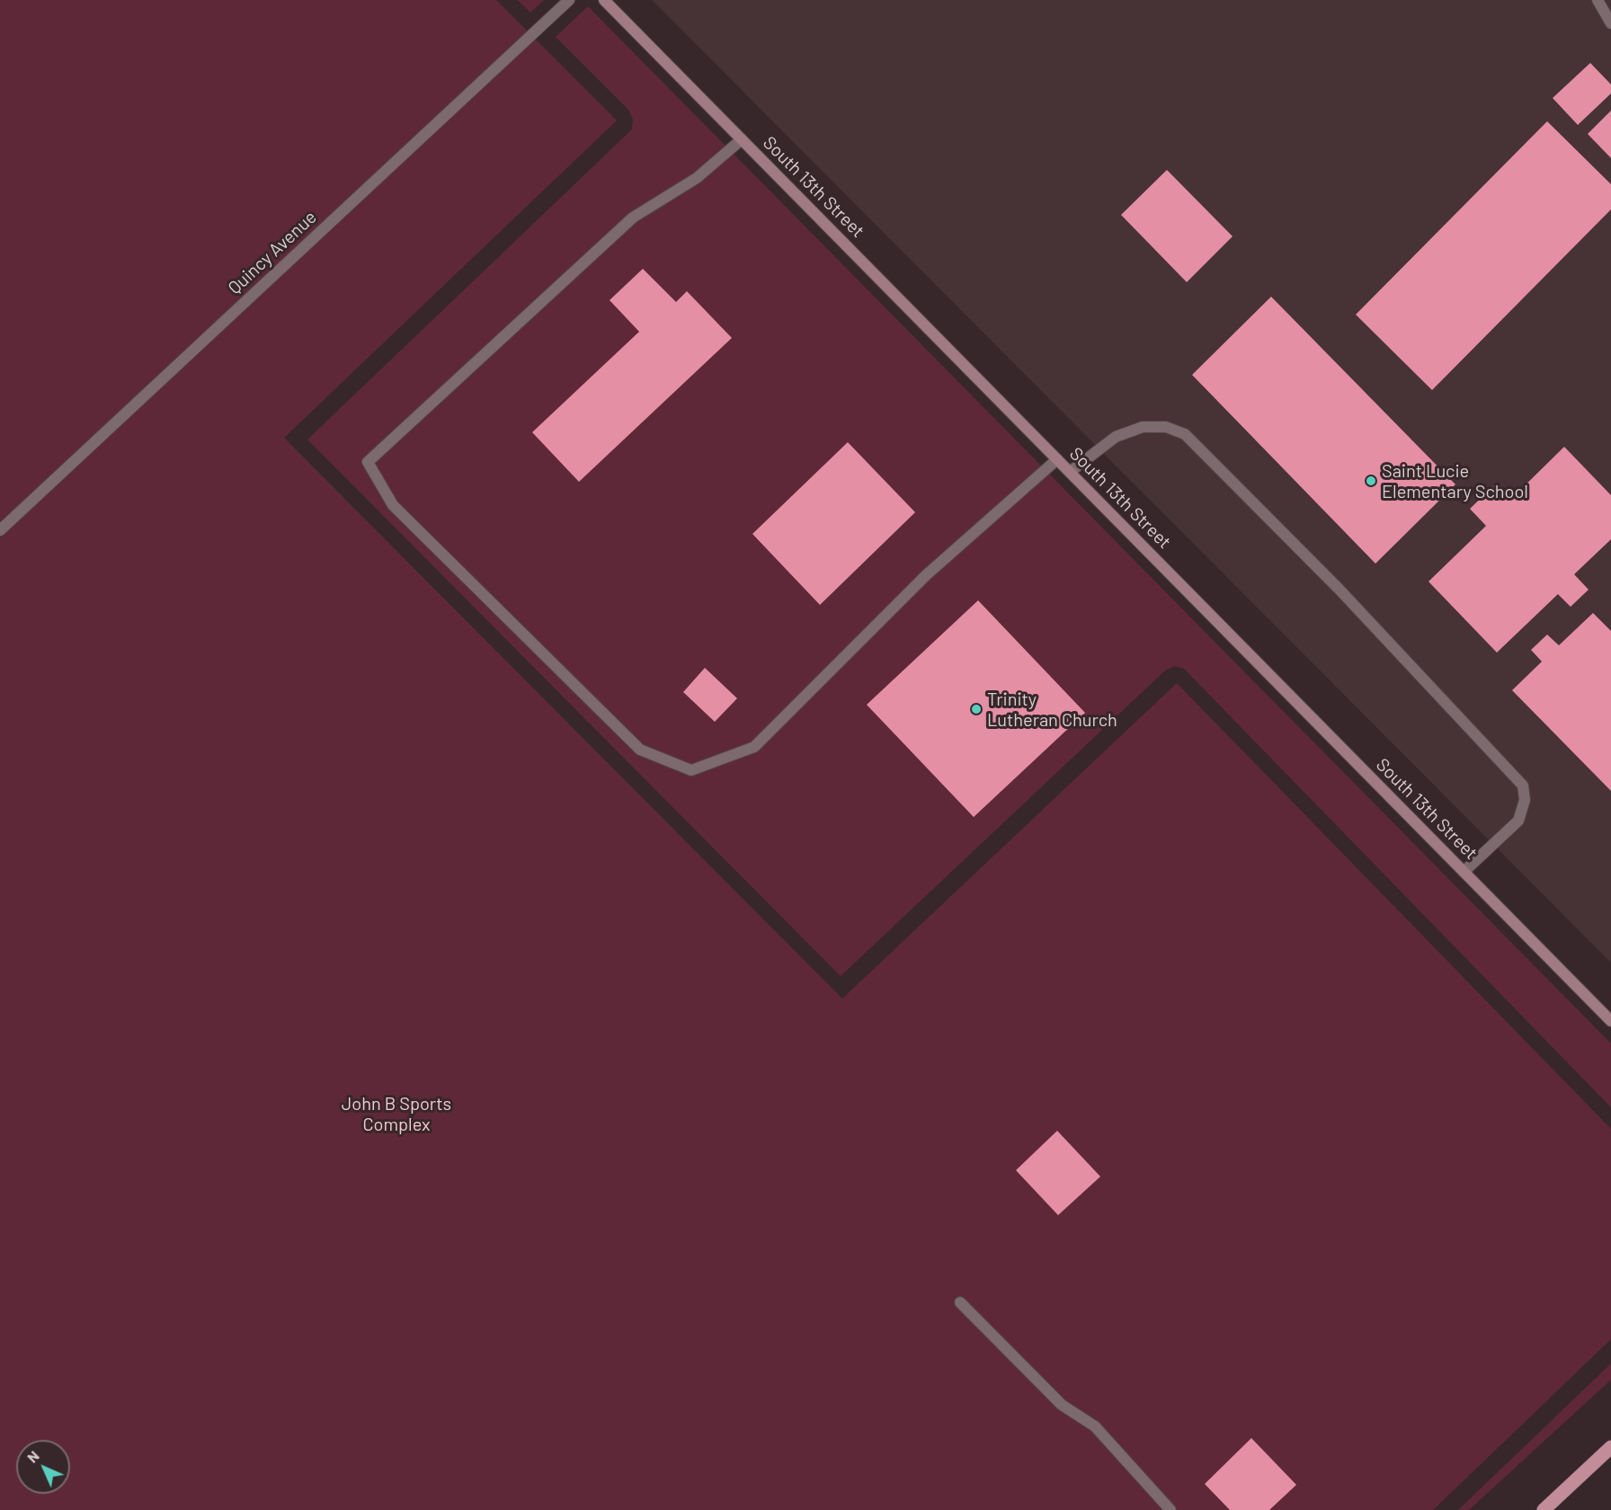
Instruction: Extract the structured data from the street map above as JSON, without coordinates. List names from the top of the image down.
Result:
{
  "streets": {
    "street": ["South 13th Street", "Quincy Avenue"]
  },
  "parks": ["John B Sports Complex"],
  "places": ["Saint Lucie Elementary School", "Trinity Lutheran Church"],
  "north": "top left"
}
